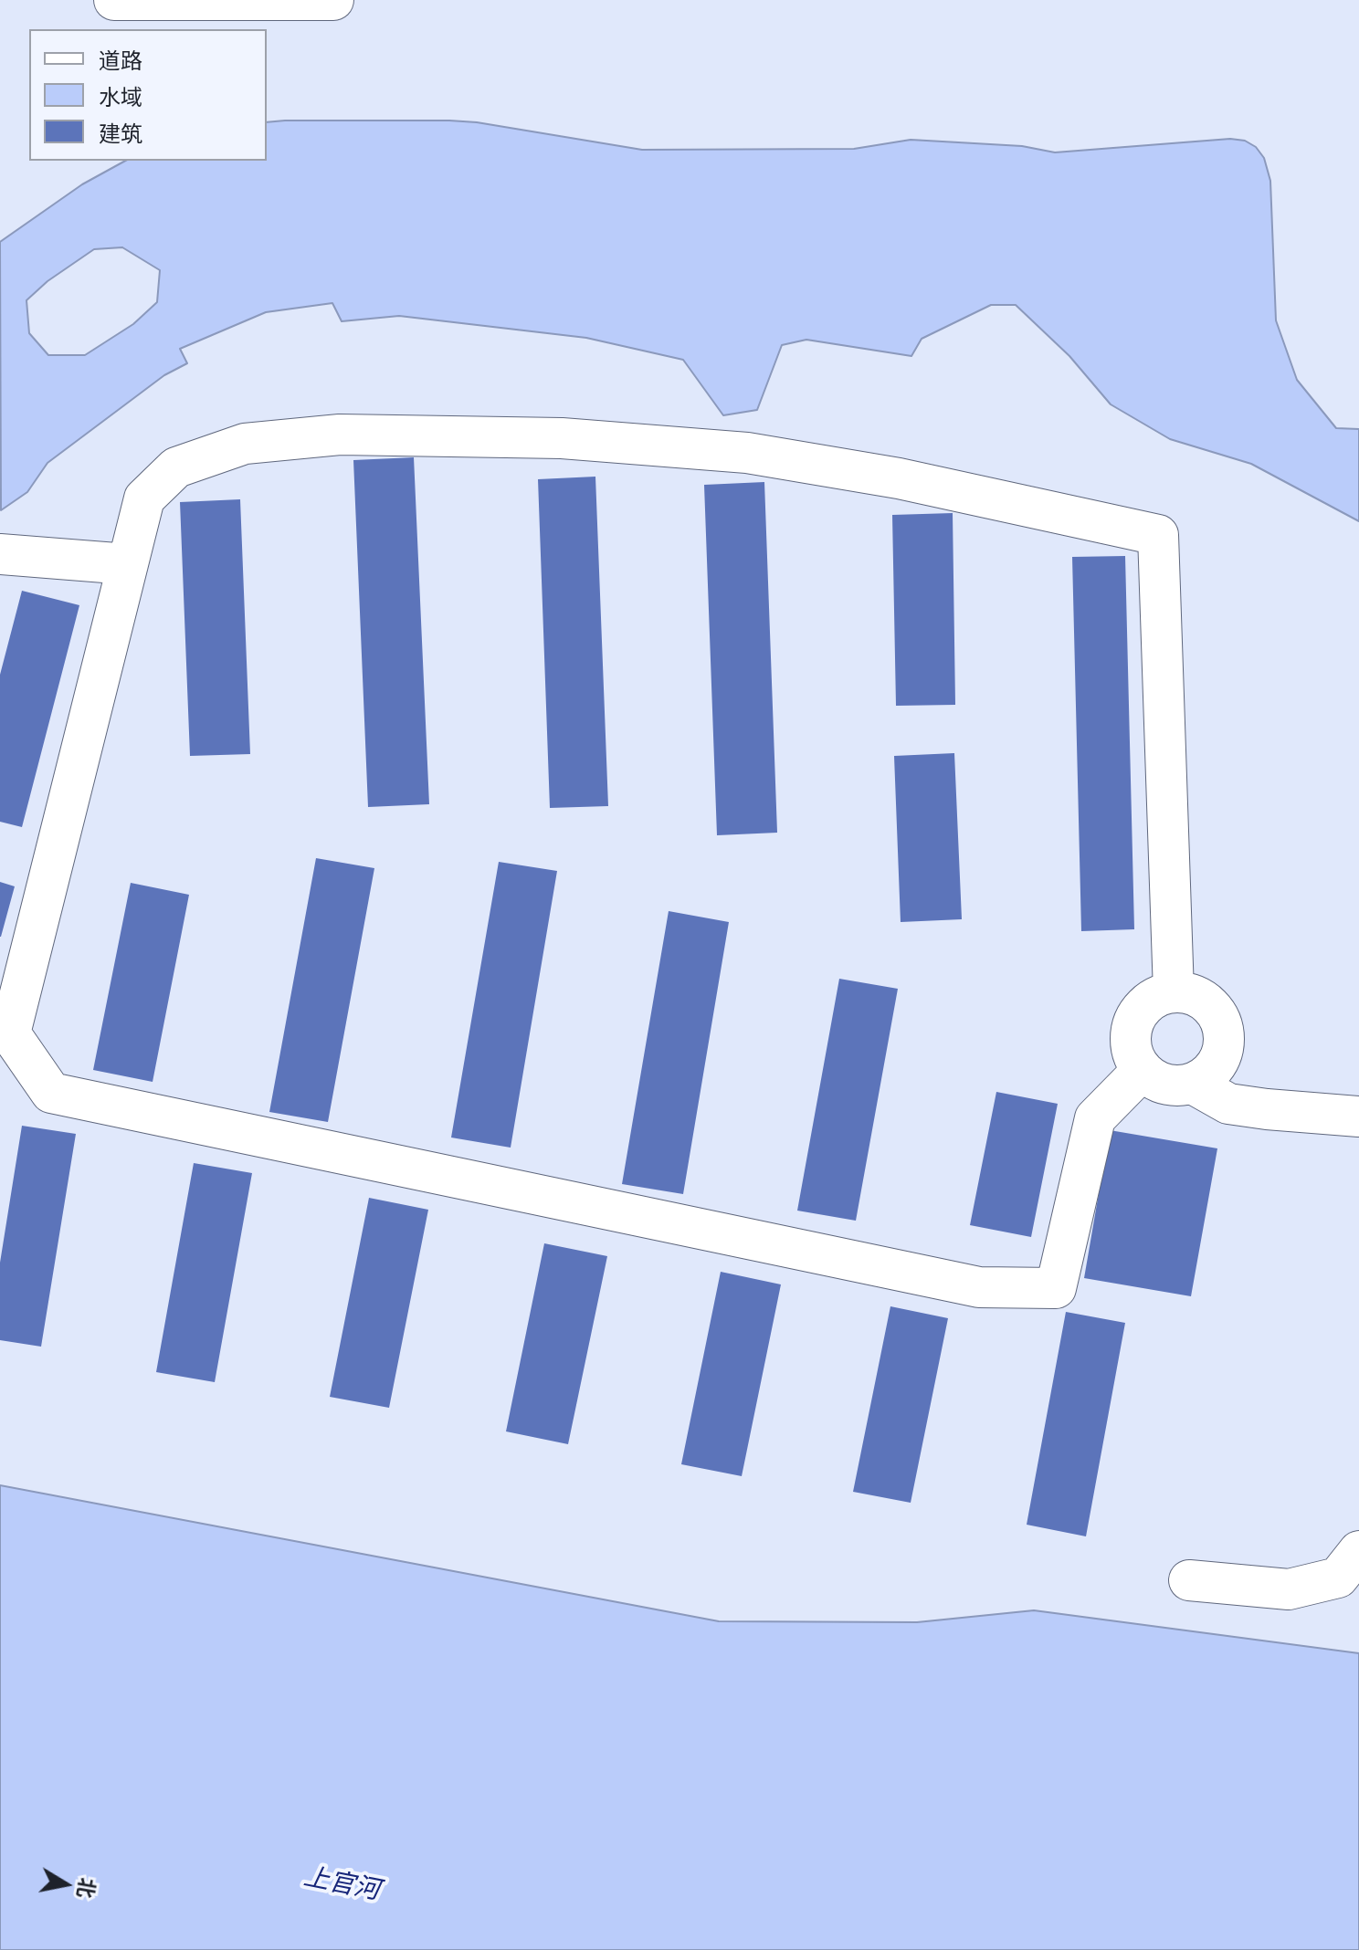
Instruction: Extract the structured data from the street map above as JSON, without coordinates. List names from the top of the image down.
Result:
{
  "water": ["上官河"],
  "legend": ["道路", "水域", "建筑"],
  "north": "right"
}
